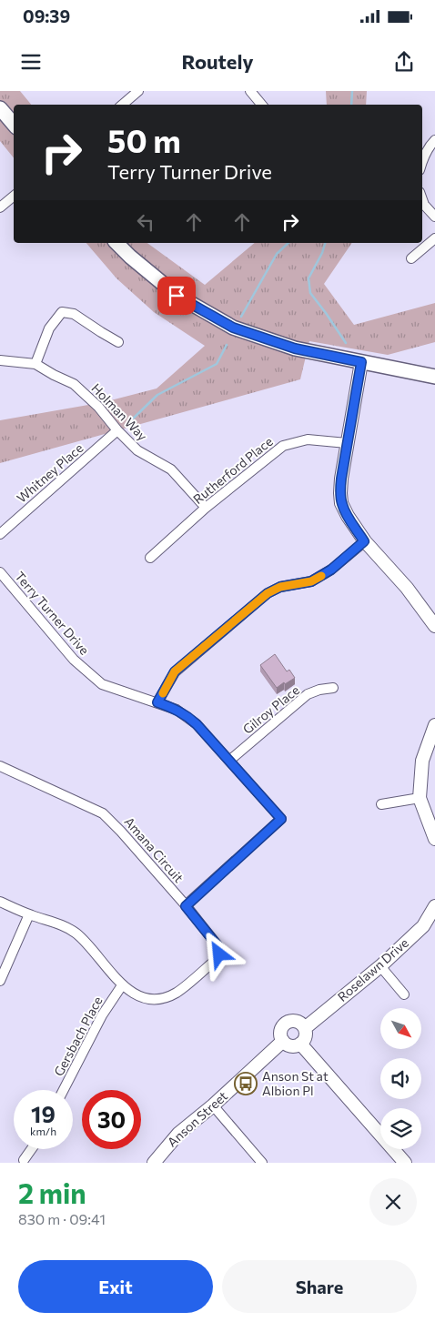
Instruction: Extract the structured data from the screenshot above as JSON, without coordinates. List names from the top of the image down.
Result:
{
  "streets": {
    "street": [
      "Holman Way",
      "Rutherford Place",
      "Whitney Place",
      "Terry Turner Drive",
      "Gilroy Place",
      "Amana Circuit",
      "Roselawn Drive",
      "Gersbach Place",
      "Anson Street"
    ]
  },
  "crossings": [
    ["Holman Way", "Rutherford Place"],
    ["Holman Way", "Whitney Place"],
    ["Terry Turner Drive", "Gilroy Place"],
    ["Terry Turner Drive", "Amana Circuit"],
    ["Amana Circuit", "Gersbach Place"],
    ["Roselawn Drive", "Anson Street"]
  ],
  "places": {
    "bus stop": ["Anson St at Albion Pl"]
  },
  "north": "bottom right",
  "page": {
    "status": "09:39",
    "header": "Routely",
    "turn": ["50 m", "Terry Turner Drive"],
    "speed": "19 km/h",
    "limit": "30",
    "heading": ["2 min", "830 m · 09:41"],
    "buttons": ["Exit", "Share"]
  }
}
